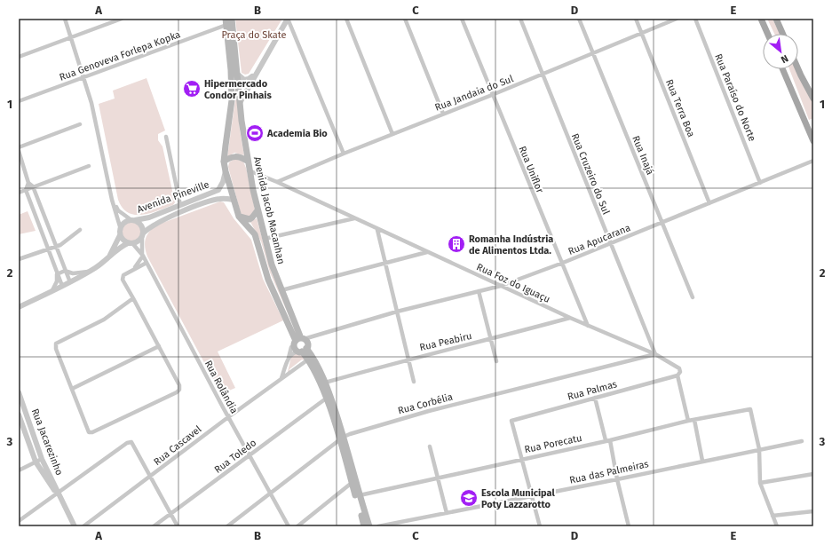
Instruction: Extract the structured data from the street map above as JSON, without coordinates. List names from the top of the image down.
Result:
{
  "streets": {
    "main road": ["Avenida Jacob Macanhan"],
    "street": [
      "Rua Genoveva Forlepa Kopka",
      "Rua Jandaia do Sul",
      "Rua Paraíso do Norte",
      "Rua Terra Boa",
      "Rua Inajá",
      "Rua Uniflor",
      "Rua Cruzeiro do Sul",
      "Avenida Pineville",
      "Rua Apucarana",
      "Rua Foz do Iguaçu",
      "Rua Peabiru",
      "Rua Rolândia",
      "Rua Palmas",
      "Rua Corbélia",
      "Rua Jacarezinho",
      "Rua Porecatu",
      "Rua Cascavel",
      "Rua Toledo",
      "Rua das Palmeiras"
    ]
  },
  "crossings": [
    ["Rua Genoveva Forlepa Kopka", "Avenida Jacob Macanhan"],
    ["Rua Jandaia do Sul", "Rua Terra Boa"],
    ["Rua Jandaia do Sul", "Rua Inajá"],
    ["Rua Jandaia do Sul", "Rua Uniflor"],
    ["Rua Jandaia do Sul", "Rua Cruzeiro do Sul"],
    ["Rua Jandaia do Sul", "Rua Foz do Iguaçu"],
    ["Rua Paraíso do Norte", "Rua Apucarana"],
    ["Rua Terra Boa", "Rua Apucarana"],
    ["Rua Inajá", "Rua Apucarana"],
    ["Rua Uniflor", "Rua Apucarana"],
    ["Rua Uniflor", "Rua Foz do Iguaçu"],
    ["Rua Cruzeiro do Sul", "Rua Apucarana"],
    ["Rua Cruzeiro do Sul", "Rua Foz do Iguaçu"],
    ["Rua Cruzeiro do Sul", "Rua Corbélia"],
    ["Avenida Pineville", "Avenida Jacob Macanhan"],
    ["Avenida Pineville", "Rua Rolândia"],
    ["Avenida Jacob Macanhan", "Rua Apucarana"],
    ["Avenida Jacob Macanhan", "Rua Foz do Iguaçu"],
    ["Rua Apucarana", "Rua Foz do Iguaçu"],
    ["Rua Foz do Iguaçu", "Rua Peabiru"],
    ["Rua Foz do Iguaçu", "Rua Palmas"],
    ["Rua Foz do Iguaçu", "Rua Corbélia"],
    ["Rua Rolândia", "Rua Corbélia"],
    ["Rua Rolândia", "Rua Cascavel"],
    ["Rua Rolândia", "Rua Toledo"],
    ["Rua Palmas", "Rua Porecatu"],
    ["Rua Porecatu", "Rua das Palmeiras"]
  ],
  "parks": ["Praça do Skate"],
  "places": {
    "supermarket": ["Hipermercado Condor Pinhais"],
    "sports": ["Academia Bio"],
    "building": ["Romanha Indústria de Alimentos Ltda."],
    "school or university": ["Escola Municipal Poty Lazzarotto"]
  },
  "north": "bottom right",
  "grid": {
    "columns": [
      "A",
      "B",
      "C",
      "D",
      "E"
    ],
    "rows": ["1", "2", "3"]
  }
}
